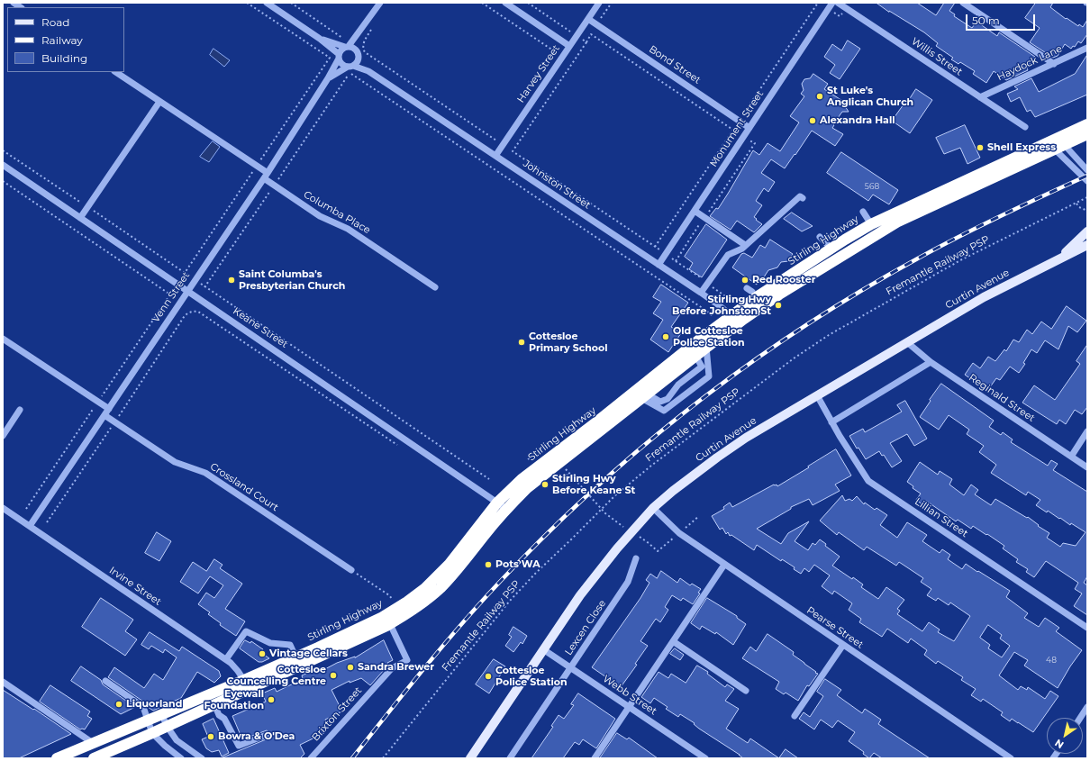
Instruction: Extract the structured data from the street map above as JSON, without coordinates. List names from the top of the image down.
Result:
{
  "streets": {
    "highway": ["Stirling Highway"],
    "main road": ["Curtin Avenue"],
    "street": [
      "Willis Street",
      "Haydock Lane",
      "Bond Street",
      "Harvey Street",
      "Monument Street",
      "Johnston Street",
      "Columba Place",
      "Venn Street",
      "Keane Street",
      "Reginald Street",
      "Crossland Court",
      "Lillian Street",
      "Irvine Street",
      "Lexcen Close",
      "Pearse Street",
      "Webb Street",
      "Brixton Street"
    ],
    "path": ["Fremantle Railway PSP"]
  },
  "crossings": [
    ["Willis Street", "Haydock Lane"],
    ["Bond Street", "Harvey Street"],
    ["Bond Street", "Monument Street"],
    ["Harvey Street", "Johnston Street"],
    ["Monument Street", "Johnston Street"],
    ["Johnston Street", "Stirling Highway"],
    ["Johnston Street", "Venn Street"],
    ["Columba Place", "Venn Street"],
    ["Stirling Highway", "Keane Street"],
    ["Stirling Highway", "Irvine Street"],
    ["Stirling Highway", "Brixton Street"],
    ["Curtin Avenue", "Reginald Street"],
    ["Curtin Avenue", "Lillian Street"],
    ["Curtin Avenue", "Pearse Street"],
    ["Curtin Avenue", "Webb Street"],
    ["Venn Street", "Keane Street"],
    ["Venn Street", "Crossland Court"],
    ["Venn Street", "Irvine Street"],
    ["Lexcen Close", "Webb Street"]
  ],
  "places": [
    "St Luke's Anglican Church",
    "Alexandra Hall",
    "Shell Express",
    "Saint Columba's Presbyterian Church",
    "Red Rooster",
    "Stirling Hwy Before Johnston St",
    "Old Cottesloe Police Station",
    "Cottesloe Primary School",
    "Stirling Hwy Before Keane St",
    "Pots WA",
    "Vintage Cellars",
    "Sandra Brewer",
    "Cottesloe Councelling Centre",
    "Cottesloe Police Station",
    "Eyewall Foundation",
    "Liquorland",
    "Bowra & O'Dea"
  ],
  "house_numbers": ["568", "48"],
  "legend": ["Road", "Railway", "Building"],
  "scale_bar": "50 m",
  "north": "bottom left"
}
